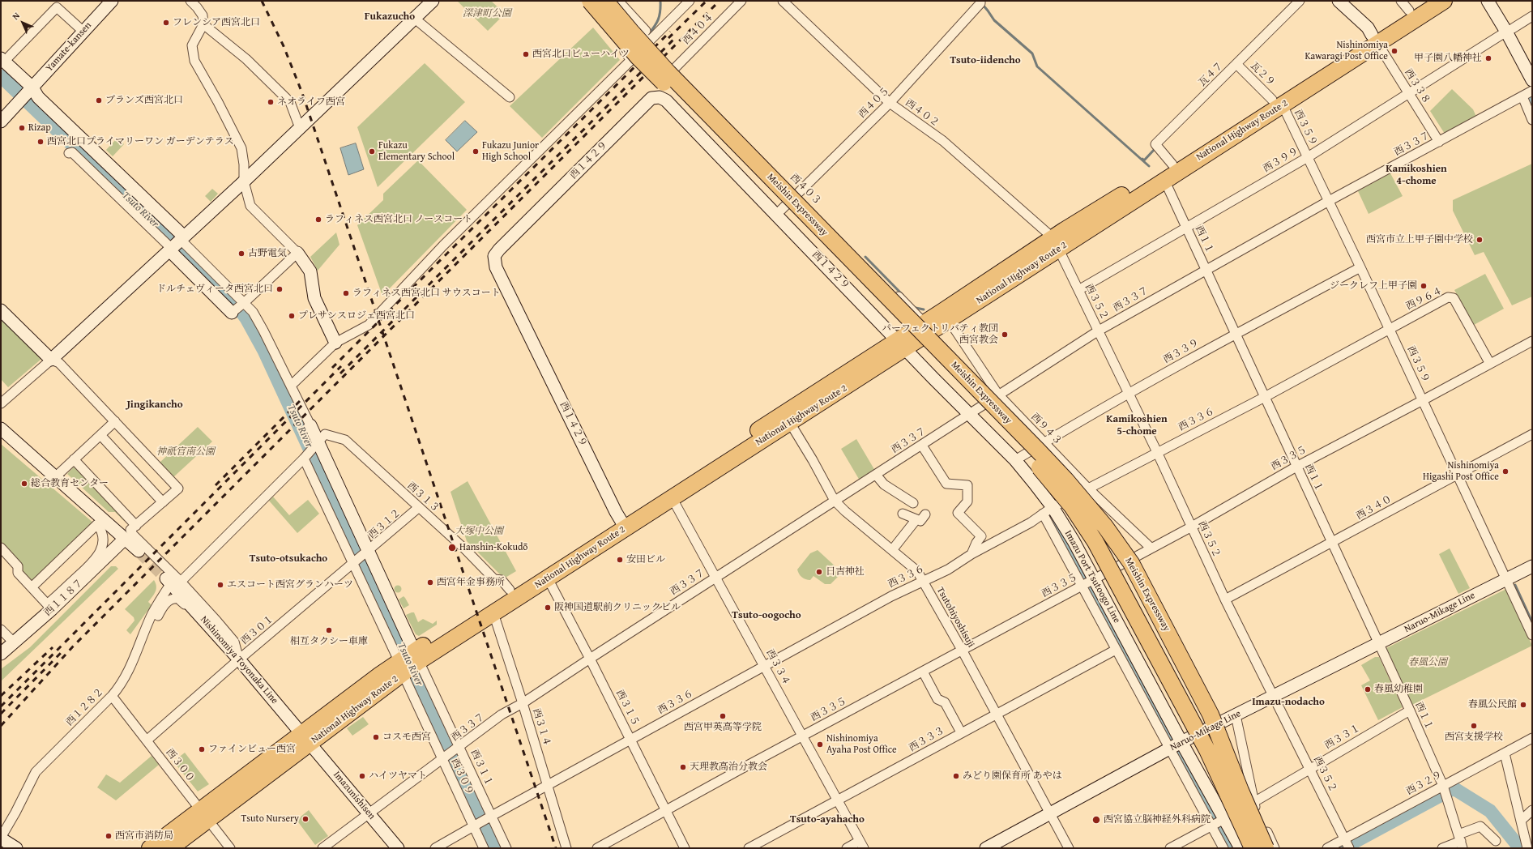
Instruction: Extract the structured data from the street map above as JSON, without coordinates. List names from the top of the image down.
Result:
{
  "streets": {
    "highway": ["National Highway Route 2", "Meishin Expressway"],
    "street": [
      "西４０４",
      "Yamate-kansen",
      "瓦４７",
      "瓦２９",
      "西３３８",
      "西４０５",
      "西４０２",
      "西３５９",
      "西３３７",
      "西１４２９",
      "西３９９",
      "西４０３",
      "西１１",
      "西９６４",
      "西３５２",
      "西３３９",
      "西３３６",
      "西９４３",
      "西３３５",
      "西３１３",
      "西３４０",
      "西３１２",
      "Imazu Port Tsutoogo Line",
      "西１１８７",
      "Naruo-Mikage Line",
      "Tsutohiyoshisuji",
      "西３０１",
      "Nishinomiya Toyonaka Line",
      "西３３４",
      "西１２８２",
      "西３１５",
      "西３１４",
      "西３３１",
      "西３３３",
      "西３００",
      "西３１１",
      "西３０９",
      "西３２９",
      "Imazunishisen"
    ]
  },
  "crossings": [
    ["西４０４", "西４０３"],
    ["瓦４７", "瓦２９"],
    ["瓦４７", "National Highway Route 2"],
    ["瓦２９", "西３５９"],
    ["瓦２９", "National Highway Route 2"],
    ["西３３８", "National Highway Route 2"],
    ["西３３８", "西３３７"],
    ["西３３８", "西３９９"],
    ["西４０５", "西４０２"],
    ["西４０５", "西１４２９"],
    ["西４０５", "西４０３"],
    ["西４０２", "National Highway Route 2"],
    ["西４０２", "西３５２"],
    ["西３５９", "National Highway Route 2"],
    ["西３５９", "西３３７"],
    ["西３５９", "西３９９"],
    ["西３５９", "西９６４"],
    ["西３５９", "西３３９"],
    ["西３５９", "西３３６"],
    ["西３５９", "西３３５"],
    ["西３５９", "西３４０"],
    ["西３５９", "Naruo-Mikage Line"],
    ["National Highway Route 2", "西１４２９"],
    ["National Highway Route 2", "西４０３"],
    ["National Highway Route 2", "西１１"],
    ["National Highway Route 2", "西３５２"],
    ["National Highway Route 2", "西９４３"],
    ["National Highway Route 2", "西３１３"],
    ["National Highway Route 2", "Imazu Port Tsutoogo Line"],
    ["National Highway Route 2", "Tsutohiyoshisuji"],
    ["National Highway Route 2", "Nishinomiya Toyonaka Line"],
    ["National Highway Route 2", "西３３４"],
    ["National Highway Route 2", "西３１５"],
    ["National Highway Route 2", "西３１４"],
    ["National Highway Route 2", "西３００"],
    ["National Highway Route 2", "西３１１"],
    ["National Highway Route 2", "西３０９"],
    ["National Highway Route 2", "Imazunishisen"],
    ["西３３７", "西１１"],
    ["西３３７", "西３５２"],
    ["西３３７", "西９４３"],
    ["西３３７", "Imazu Port Tsutoogo Line"],
    ["西３３７", "Tsutohiyoshisuji"],
    ["西３３７", "西３３４"],
    ["西３３７", "西３１５"],
    ["西３３７", "西３１４"],
    ["西３３７", "西３１１"],
    ["西３３７", "西３０９"],
    ["西３３７", "Imazunishisen"],
    ["西１４２９", "Imazu Port Tsutoogo Line"],
    ["西３９９", "西１１"],
    ["西３９９", "西３５２"],
    ["西１１", "西３３９"],
    ["西１１", "西３３６"],
    ["西１１", "西３３５"],
    ["西１１", "西３４０"],
    ["西１１", "Naruo-Mikage Line"],
    ["西１１", "西３３１"],
    ["西１１", "西３２９"],
    ["西９６４", "西３３６"],
    ["西９６４", "西３３５"],
    ["西３５２", "西３３９"],
    ["西３５２", "西３３６"],
    ["西３５２", "西３３５"],
    ["西３５２", "西３４０"],
    ["西３５２", "Naruo-Mikage Line"],
    ["西３５２", "西３３１"],
    ["西３５２", "西３２９"],
    ["西３３９", "西９４３"],
    ["西３３９", "Imazu Port Tsutoogo Line"],
    ["西３３６", "西９４３"],
    ["西３３６", "Imazu Port Tsutoogo Line"],
    ["西３３６", "Tsutohiyoshisuji"],
    ["西３３６", "西３３４"],
    ["西３３６", "西３１５"],
    ["西３３６", "西３１４"],
    ["西３３６", "西３１１"],
    ["西３３６", "西３０９"],
    ["西９４３", "西３３５"],
    ["西３３５", "Imazu Port Tsutoogo Line"],
    ["西３３５", "Tsutohiyoshisuji"],
    ["西３３５", "西３３４"],
    ["西３３５", "西３１５"],
    ["西３１３", "西３１２"],
    ["西３１３", "西１２８２"],
    ["西３１２", "西３０１"],
    ["Imazu Port Tsutoogo Line", "Naruo-Mikage Line"],
    ["Naruo-Mikage Line", "Tsutohiyoshisuji"],
    ["Tsutohiyoshisuji", "西３３３"],
    ["西３０１", "Nishinomiya Toyonaka Line"],
    ["西３０１", "西３００"],
    ["Nishinomiya Toyonaka Line", "西１２８２"],
    ["Nishinomiya Toyonaka Line", "Imazunishisen"],
    ["西３３４", "西３３３"],
    ["西１２８２", "西３００"],
    ["西３１１", "西３０９"]
  ],
  "districts": [
    "Fukazucho",
    "Tsuto-iidencho",
    "Kamikoshien 4-chome",
    "Jingikancho",
    "Kamikoshien 5-chome",
    "Tsuto-otsukacho",
    "Tsuto-oogocho",
    "Imazu-nodacho",
    "Tsuto-ayahacho"
  ],
  "water": ["Tsuto River"],
  "parks": [
    "深津町公園",
    "神祇官南公園",
    "大塚中公園",
    "春風公園"
  ],
  "places": [
    "フレンシア西宮北口",
    "Nishinomiya Kawaragi Post Office",
    "西宮北口ビューハイツ",
    "甲子園八幡神社",
    "ブランズ西宮北口",
    "ネオライフ西宮",
    "Rizap",
    "西宮北口プライマリーワン ガーデンテラス",
    "Fukazu Elementary School",
    "Fukazu Junior High School",
    "ラフィネス西宮北口 ノースコート",
    "西宮市立上甲子園中学校",
    "古野電気",
    "ジークレフ上甲子園",
    "ドルチェヴィータ西宮北口",
    "ラフィネス西宮北口 サウスコート",
    "プレサンスロジェ西宮北口",
    "パーフェクトリバティ教団 西宮教会",
    "Nishinomiya Higashi Post Office",
    "総合教育センター",
    "Hanshin-Kokudō",
    "安田ビル",
    "日吉神社",
    "西宮年金事務所",
    "エスコート西宮グランハーツ",
    "阪神国道駅前クリニックビル",
    "相互タクシー車庫",
    "春風幼稚園",
    "春風公民館",
    "西宮甲英高等学院",
    "西宮支援学校",
    "コスモ西宮",
    "Nishinomiya Ayaha Post Office",
    "ファインビュー西宮",
    "天理教高治分教会",
    "ハイツヤマト",
    "みどり園保育所 あやは",
    "Tsuto Nursery",
    "西宮協立脳神経外科病院",
    "西宮市消防局"
  ],
  "north": "top left"
}
